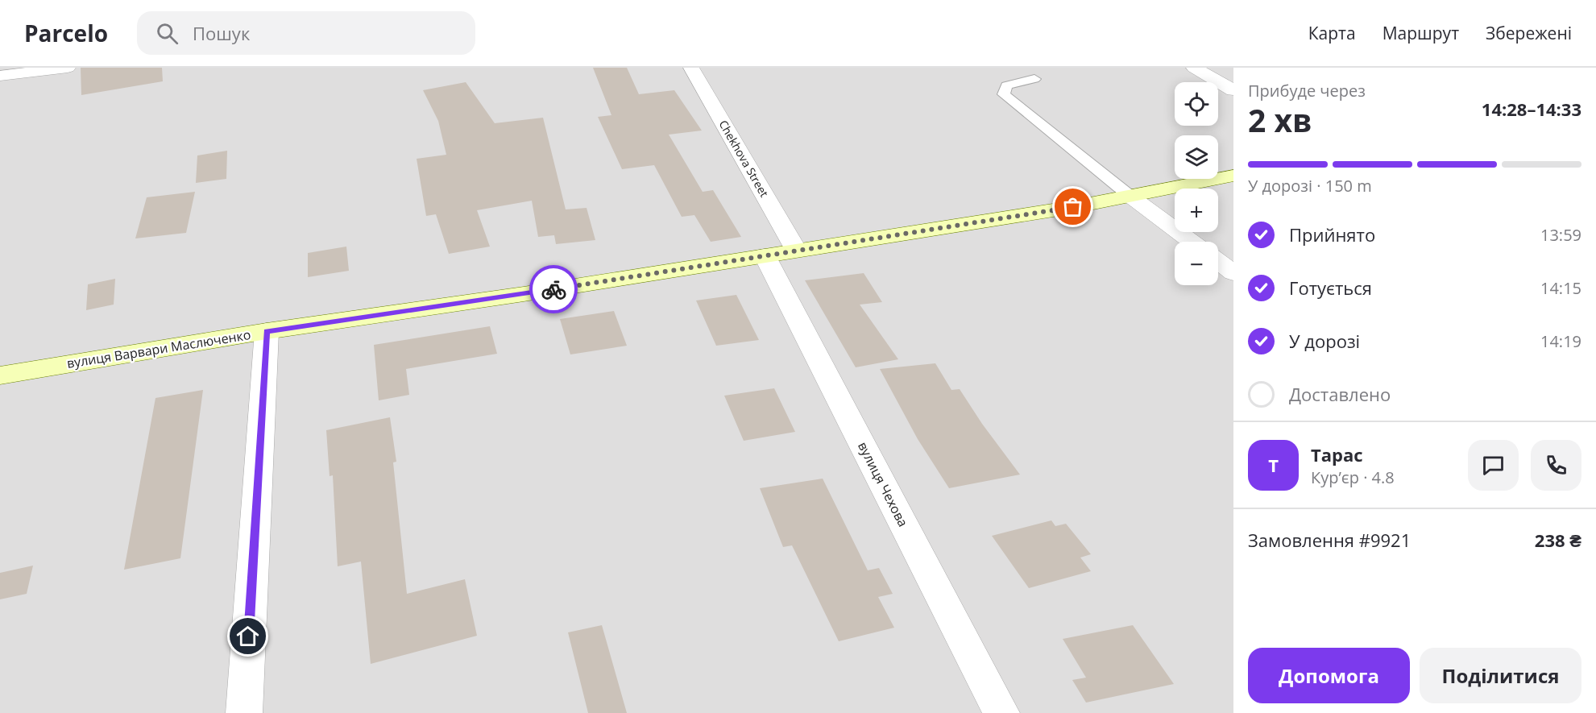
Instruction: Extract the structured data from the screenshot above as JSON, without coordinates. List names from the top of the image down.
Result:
{
  "streets": {
    "street": ["Chekhova Street", "вулиця Варвари Маслюченко", "вулиця Чехова"]
  },
  "crossings": [
    ["Chekhova Street", "вулиця Варвари Маслюченко"],
    ["вулиця Варвари Маслюченко", "вулиця Чехова"]
  ],
  "page": {
    "header": "Parcelo",
    "search": "Пошук",
    "nav": ["Карта", "Маршрут", "Збережені"],
    "heading": ["2 хв", "Прибуде через", "14:28–14:33"],
    "panel": [
      "Тарас",
      "Кур’єр · 4.8",
      "Замовлення #9921",
      "238 ₴"
    ],
    "map_buttons": ["+", "−"],
    "bar": "У дорозі · 150 m",
    "list": [
      ["Прийнято", "13:59"],
      ["Готується", "14:15"],
      ["У дорозі", "14:19"],
      "Доставлено"
    ],
    "round": "Т",
    "buttons": ["Допомога", "Поділитися"]
  }
}
